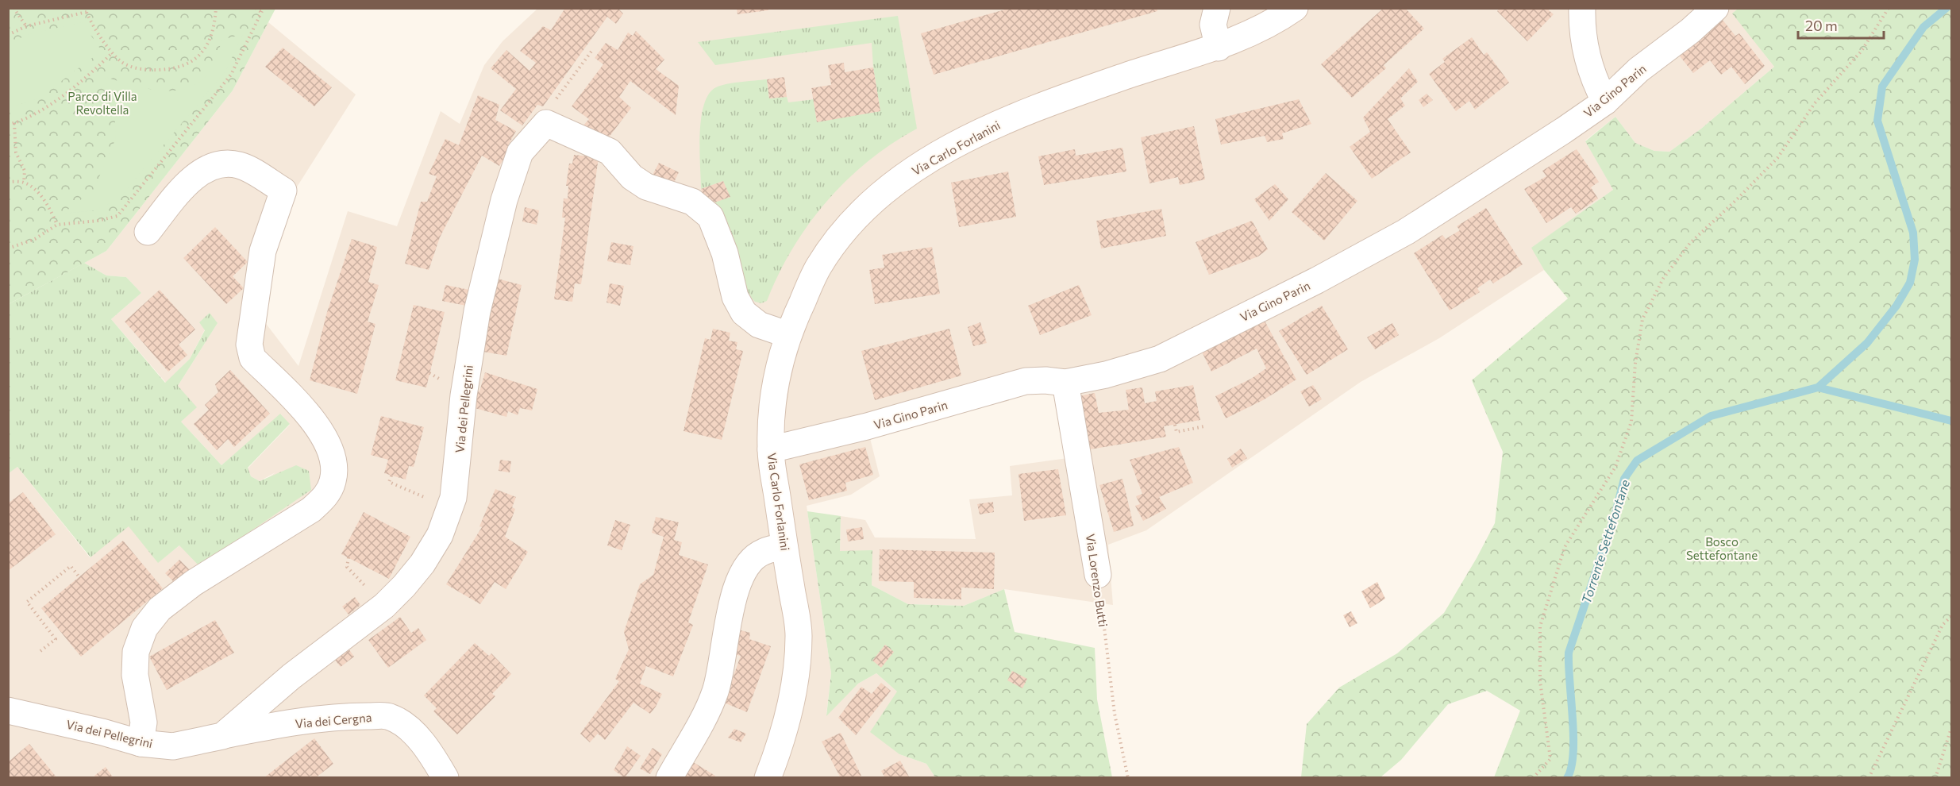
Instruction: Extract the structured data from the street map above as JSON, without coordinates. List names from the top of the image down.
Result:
{
  "streets": {
    "street": [
      "Via Gino Parin",
      "Via Carlo Forlanini",
      "Via dei Pellegrini",
      "Via Lorenzo Butti",
      "Via dei Cergna"
    ]
  },
  "crossings": [
    ["Via Gino Parin", "Via Carlo Forlanini"],
    ["Via Gino Parin", "Via Lorenzo Butti"],
    ["Via dei Pellegrini", "Via dei Cergna"]
  ],
  "water": ["Torrente Settefontane"],
  "parks": ["Parco di Villa Revoltella", "Bosco Settefontane"],
  "scale_bar": "20 m"
}
